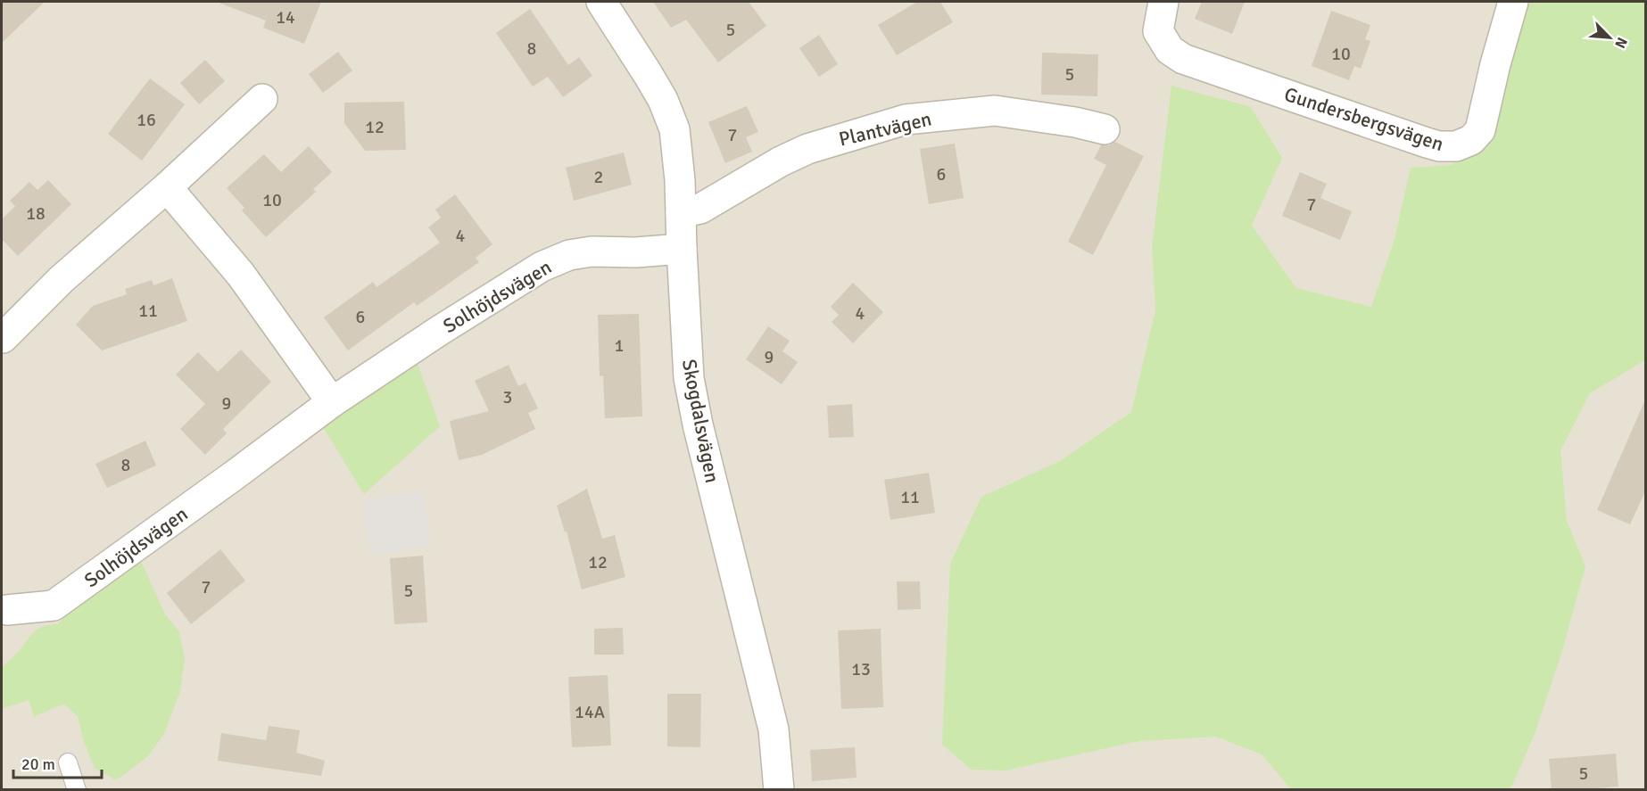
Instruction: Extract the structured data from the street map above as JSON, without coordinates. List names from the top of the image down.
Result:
{
  "streets": {
    "street": [
      "Gundersbergsvägen",
      "Plantvägen",
      "Solhöjdsvägen",
      "Skogdalsvägen"
    ]
  },
  "crossings": [
    ["Plantvägen", "Skogdalsvägen"],
    ["Solhöjdsvägen", "Skogdalsvägen"]
  ],
  "house_numbers": [
    "14",
    "5",
    "8",
    "10",
    "5",
    "16",
    "12",
    "7",
    "6",
    "2",
    "10",
    "7",
    "18",
    "4",
    "11",
    "4",
    "6",
    "1",
    "9",
    "3",
    "9",
    "8",
    "11",
    "12",
    "7",
    "5",
    "13",
    "14A",
    "5"
  ],
  "scale_bar": "20 m",
  "north": "bottom right"
}
